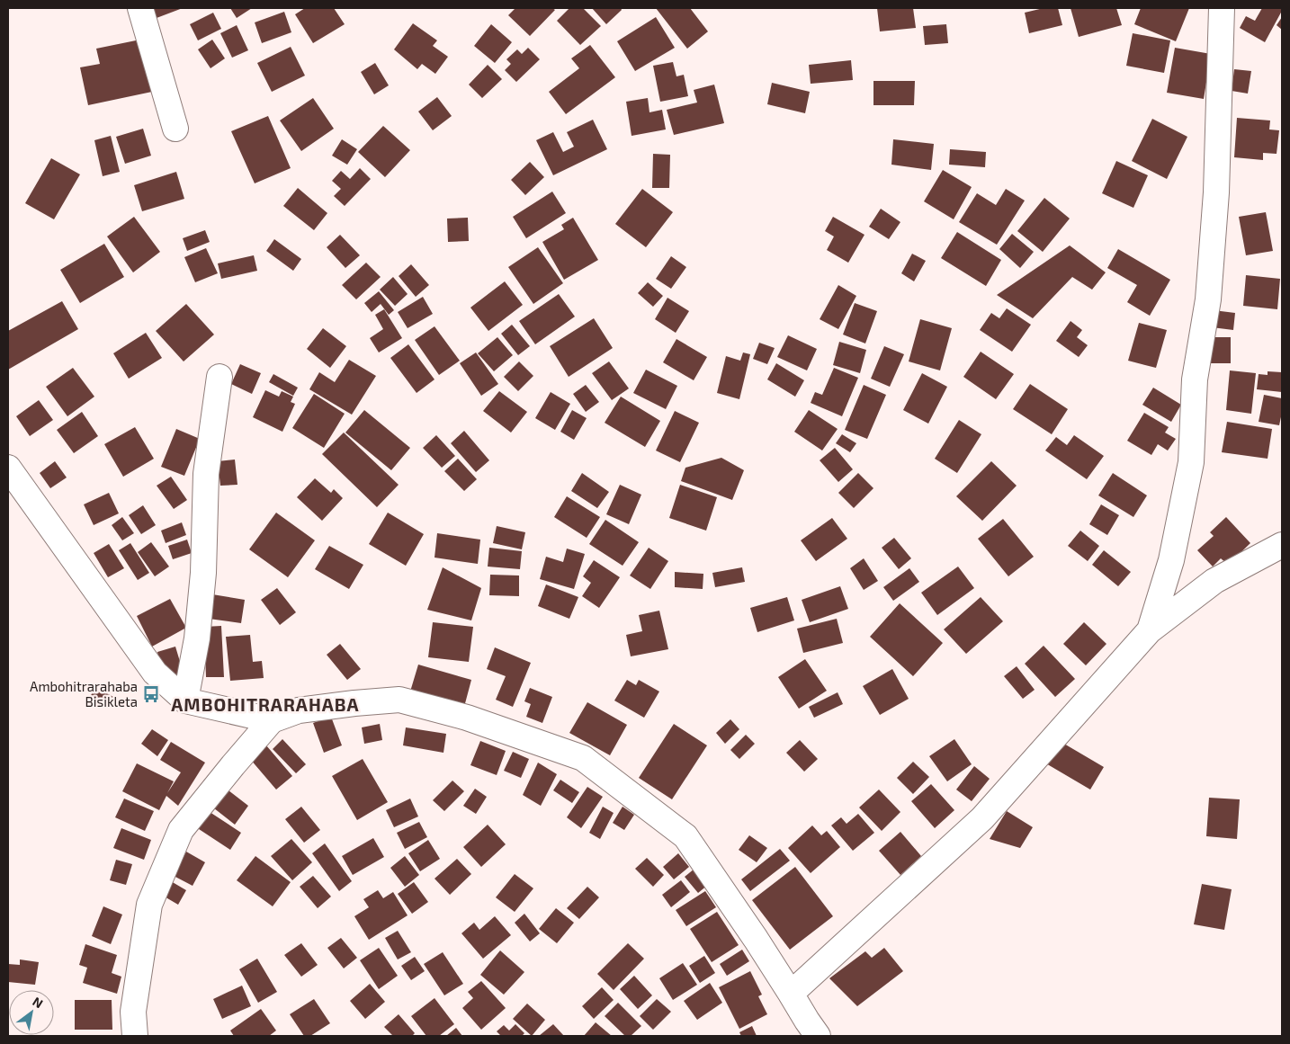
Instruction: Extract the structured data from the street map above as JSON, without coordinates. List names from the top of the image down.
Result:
{
  "districts": ["AMBOHITRARAHABA"],
  "places": {
    "bus stop": ["Ambohitrarahaba Bisikleta"]
  },
  "north": "top right"
}
